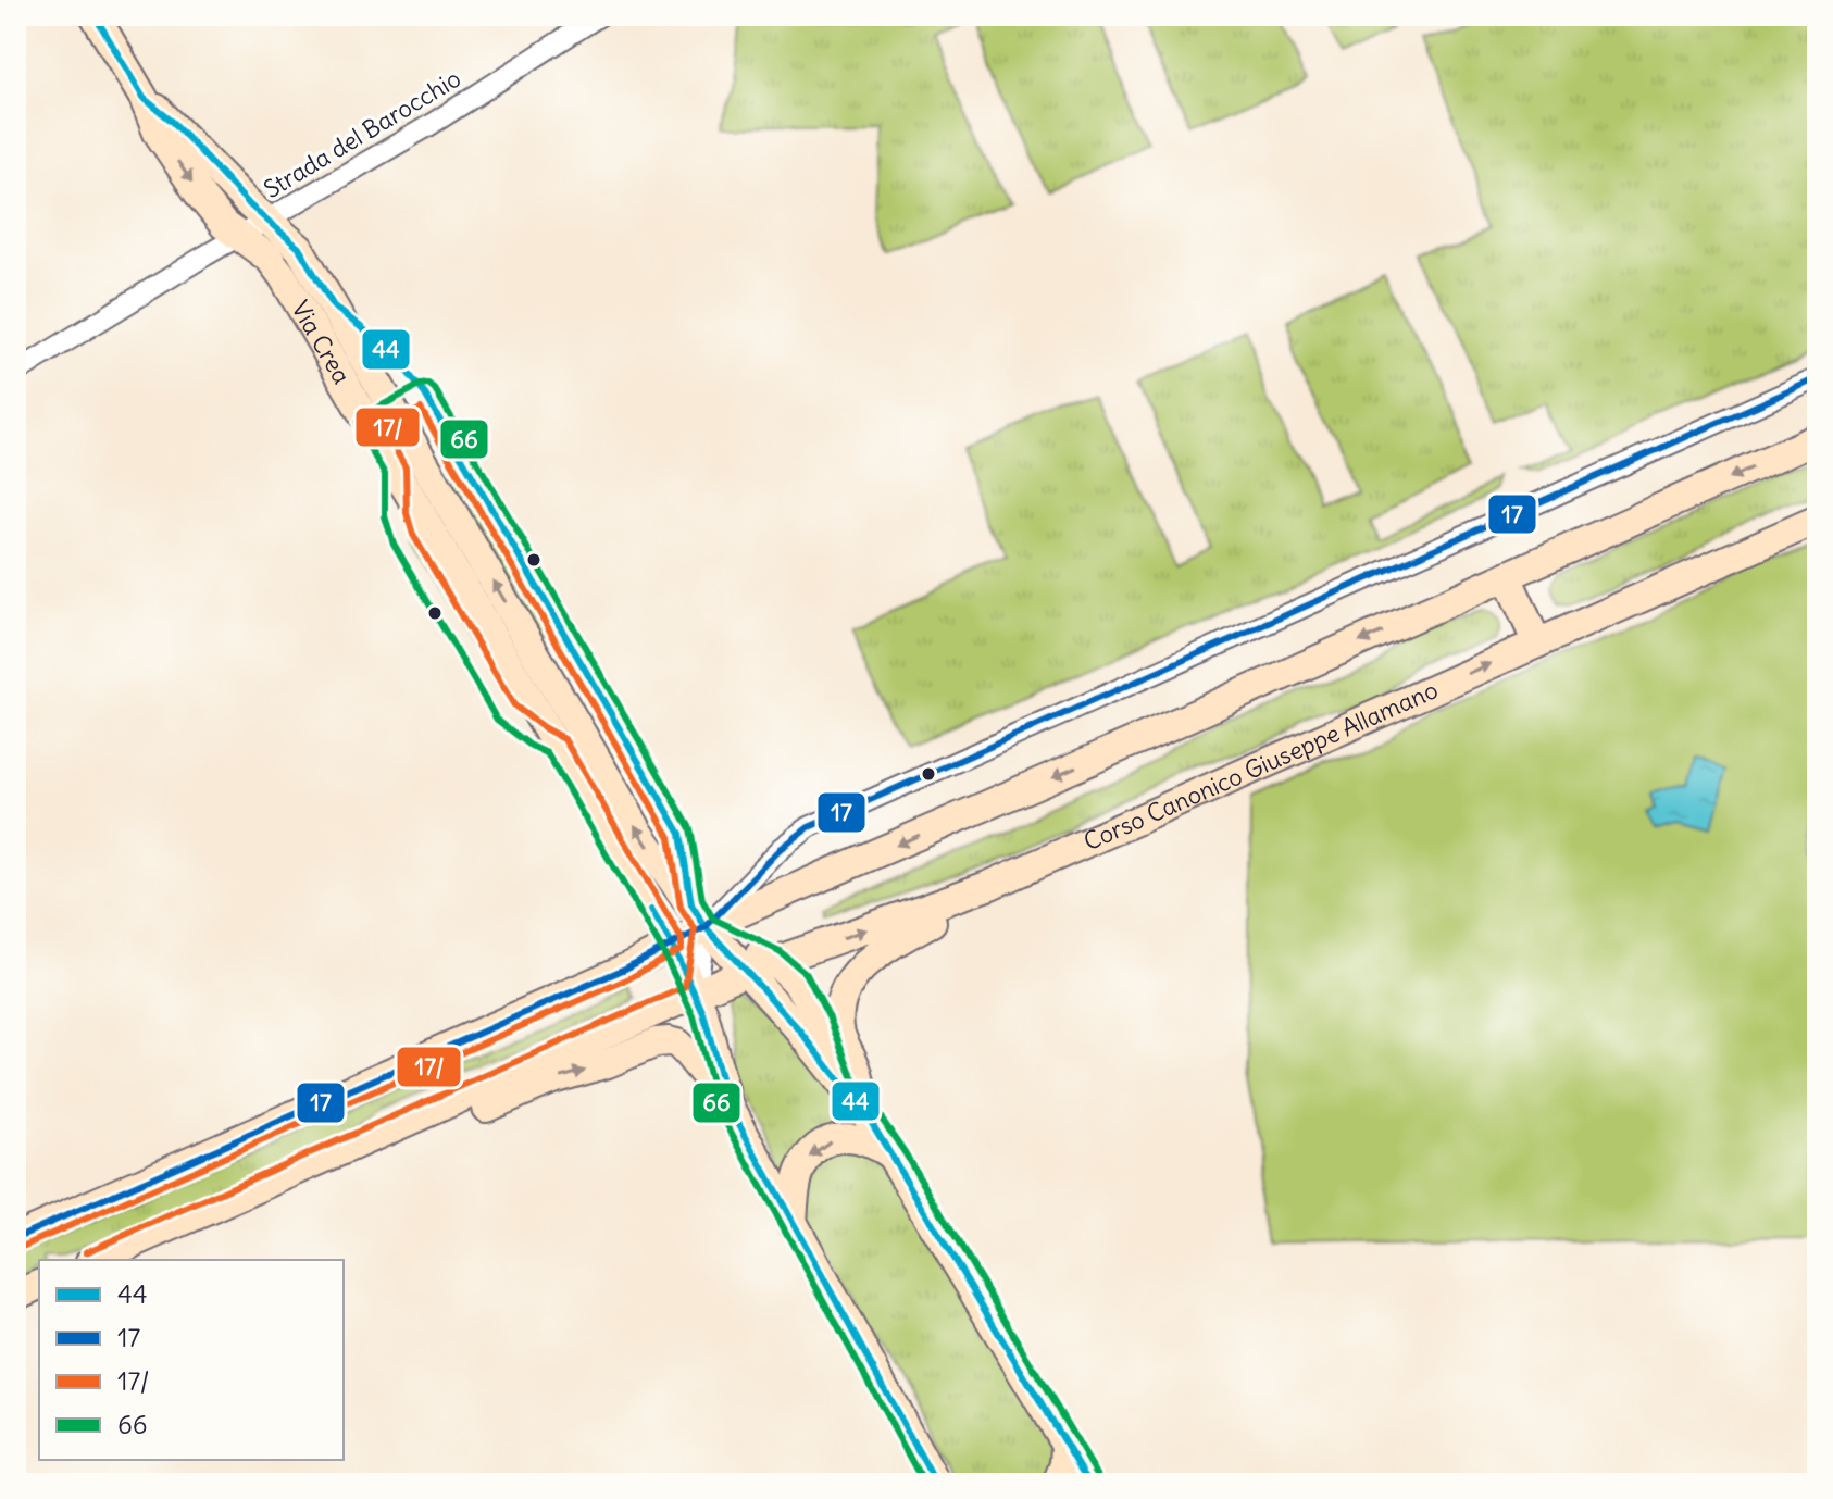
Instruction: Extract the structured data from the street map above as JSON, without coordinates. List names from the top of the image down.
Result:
{
  "streets": {
    "street": ["Strada del Barocchio", "Via Crea", "Corso Canonico Giuseppe Allamano"]
  },
  "crossings": [
    ["Strada del Barocchio", "Via Crea"],
    ["Via Crea", "Corso Canonico Giuseppe Allamano"]
  ],
  "lines": [
    "transit line 44",
    "transit line 17",
    "transit line 66",
    "transit line 17/"
  ],
  "legend": [
    "44",
    "17",
    "17/",
    "66"
  ]
}
